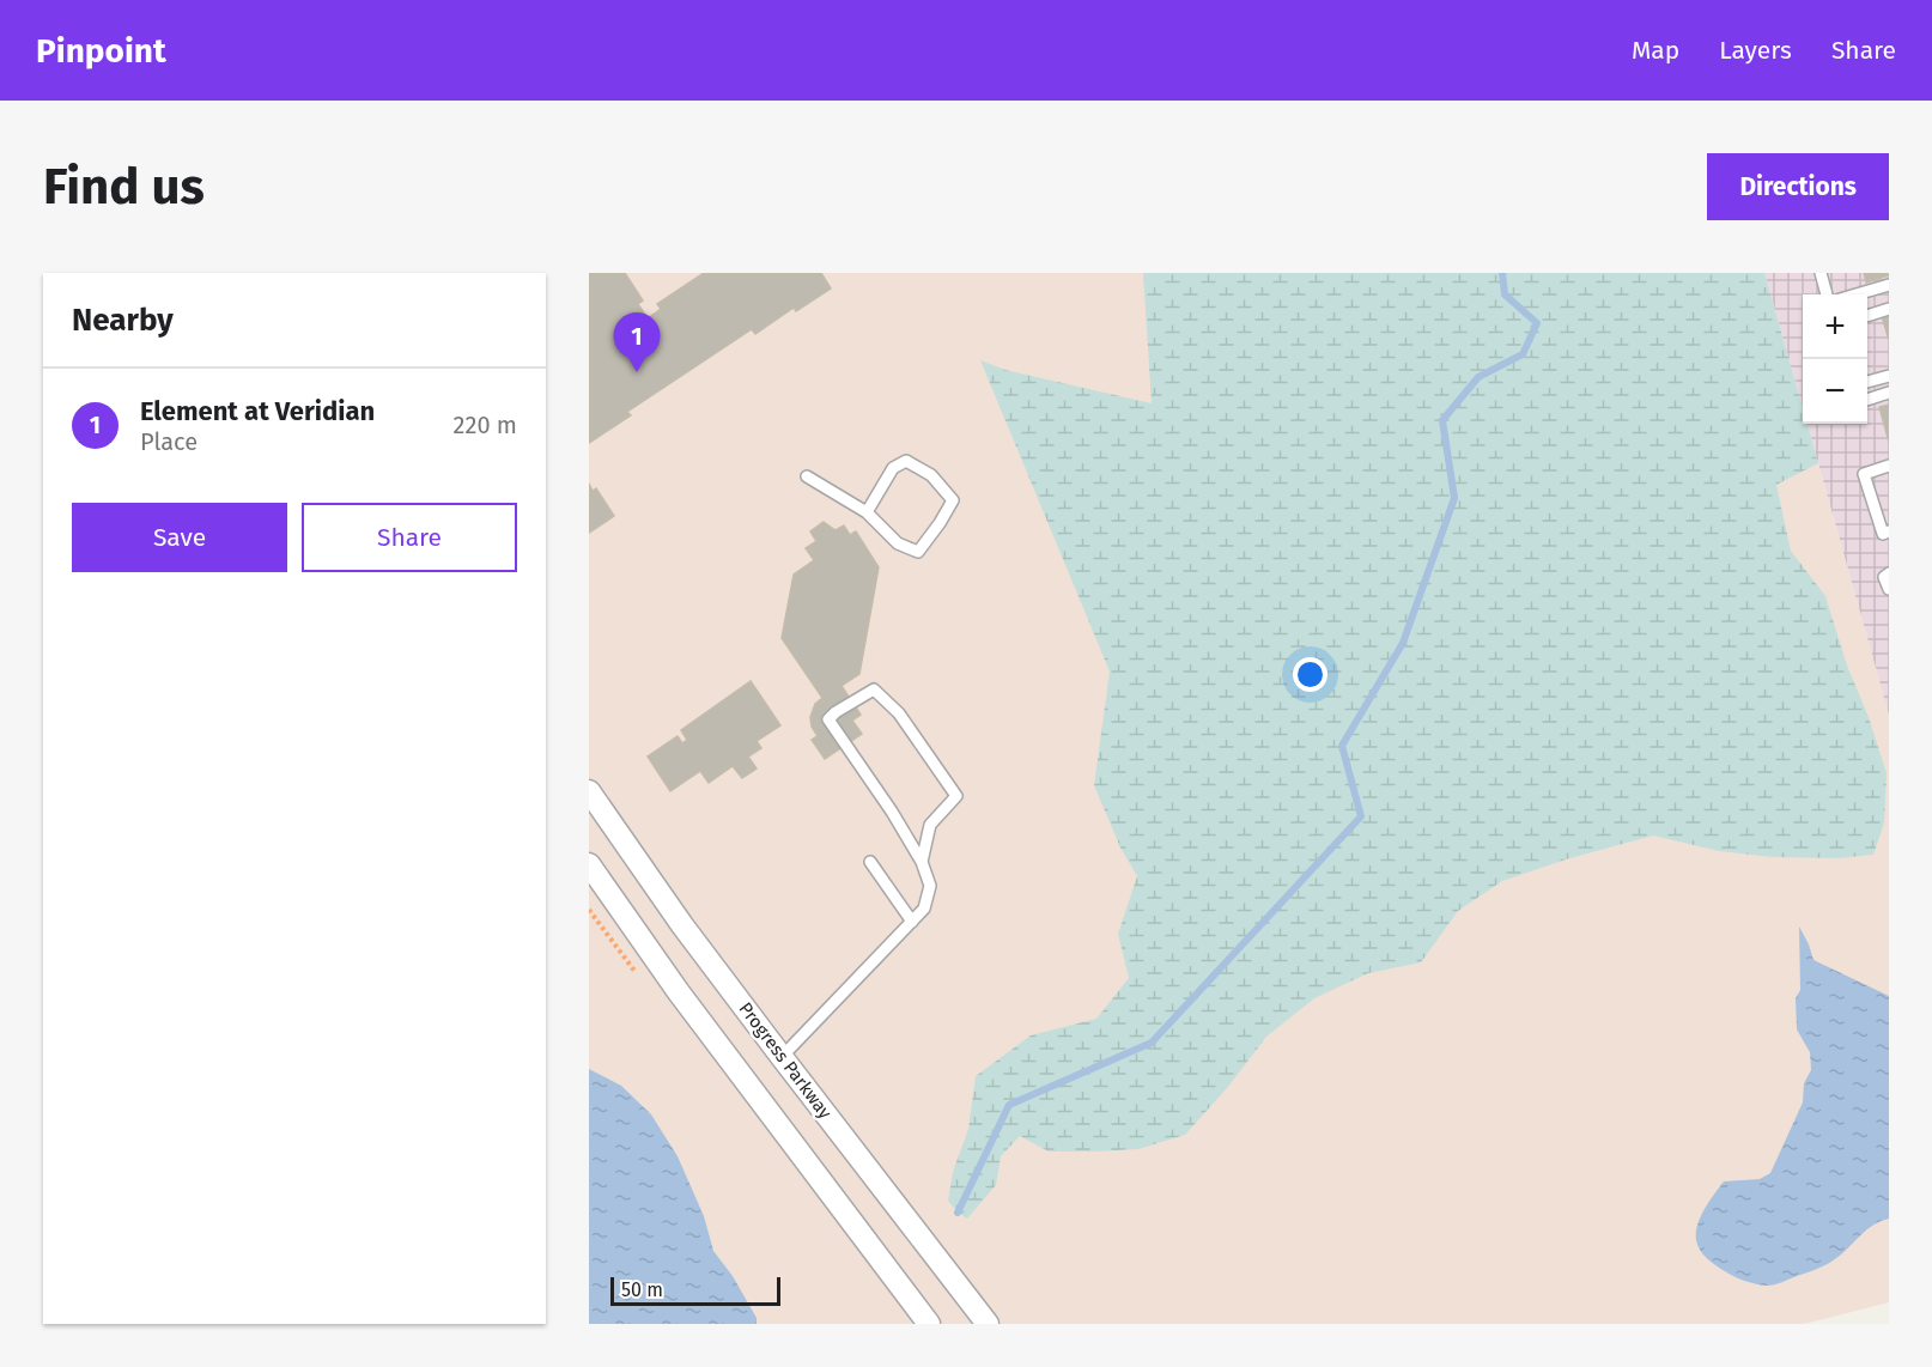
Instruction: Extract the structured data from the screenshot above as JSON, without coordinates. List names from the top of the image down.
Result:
{
  "streets": {
    "street": ["Progress Parkway"]
  },
  "scale_bar": "50 m",
  "page": {
    "header": "Pinpoint",
    "nav": ["Map", "Layers", "Share"],
    "buttons": [
      "Directions",
      ["Save", "Share"]
    ],
    "title": "Find us",
    "heading": "Nearby",
    "map_buttons": ["+", "−"],
    "pins": "1",
    "list": [
      {
        "mark": "1",
        "name": "Element at Veridian",
        "note": "Place",
        "value": "220 m"
      }
    ],
    "scale": "50 m"
  }
}
